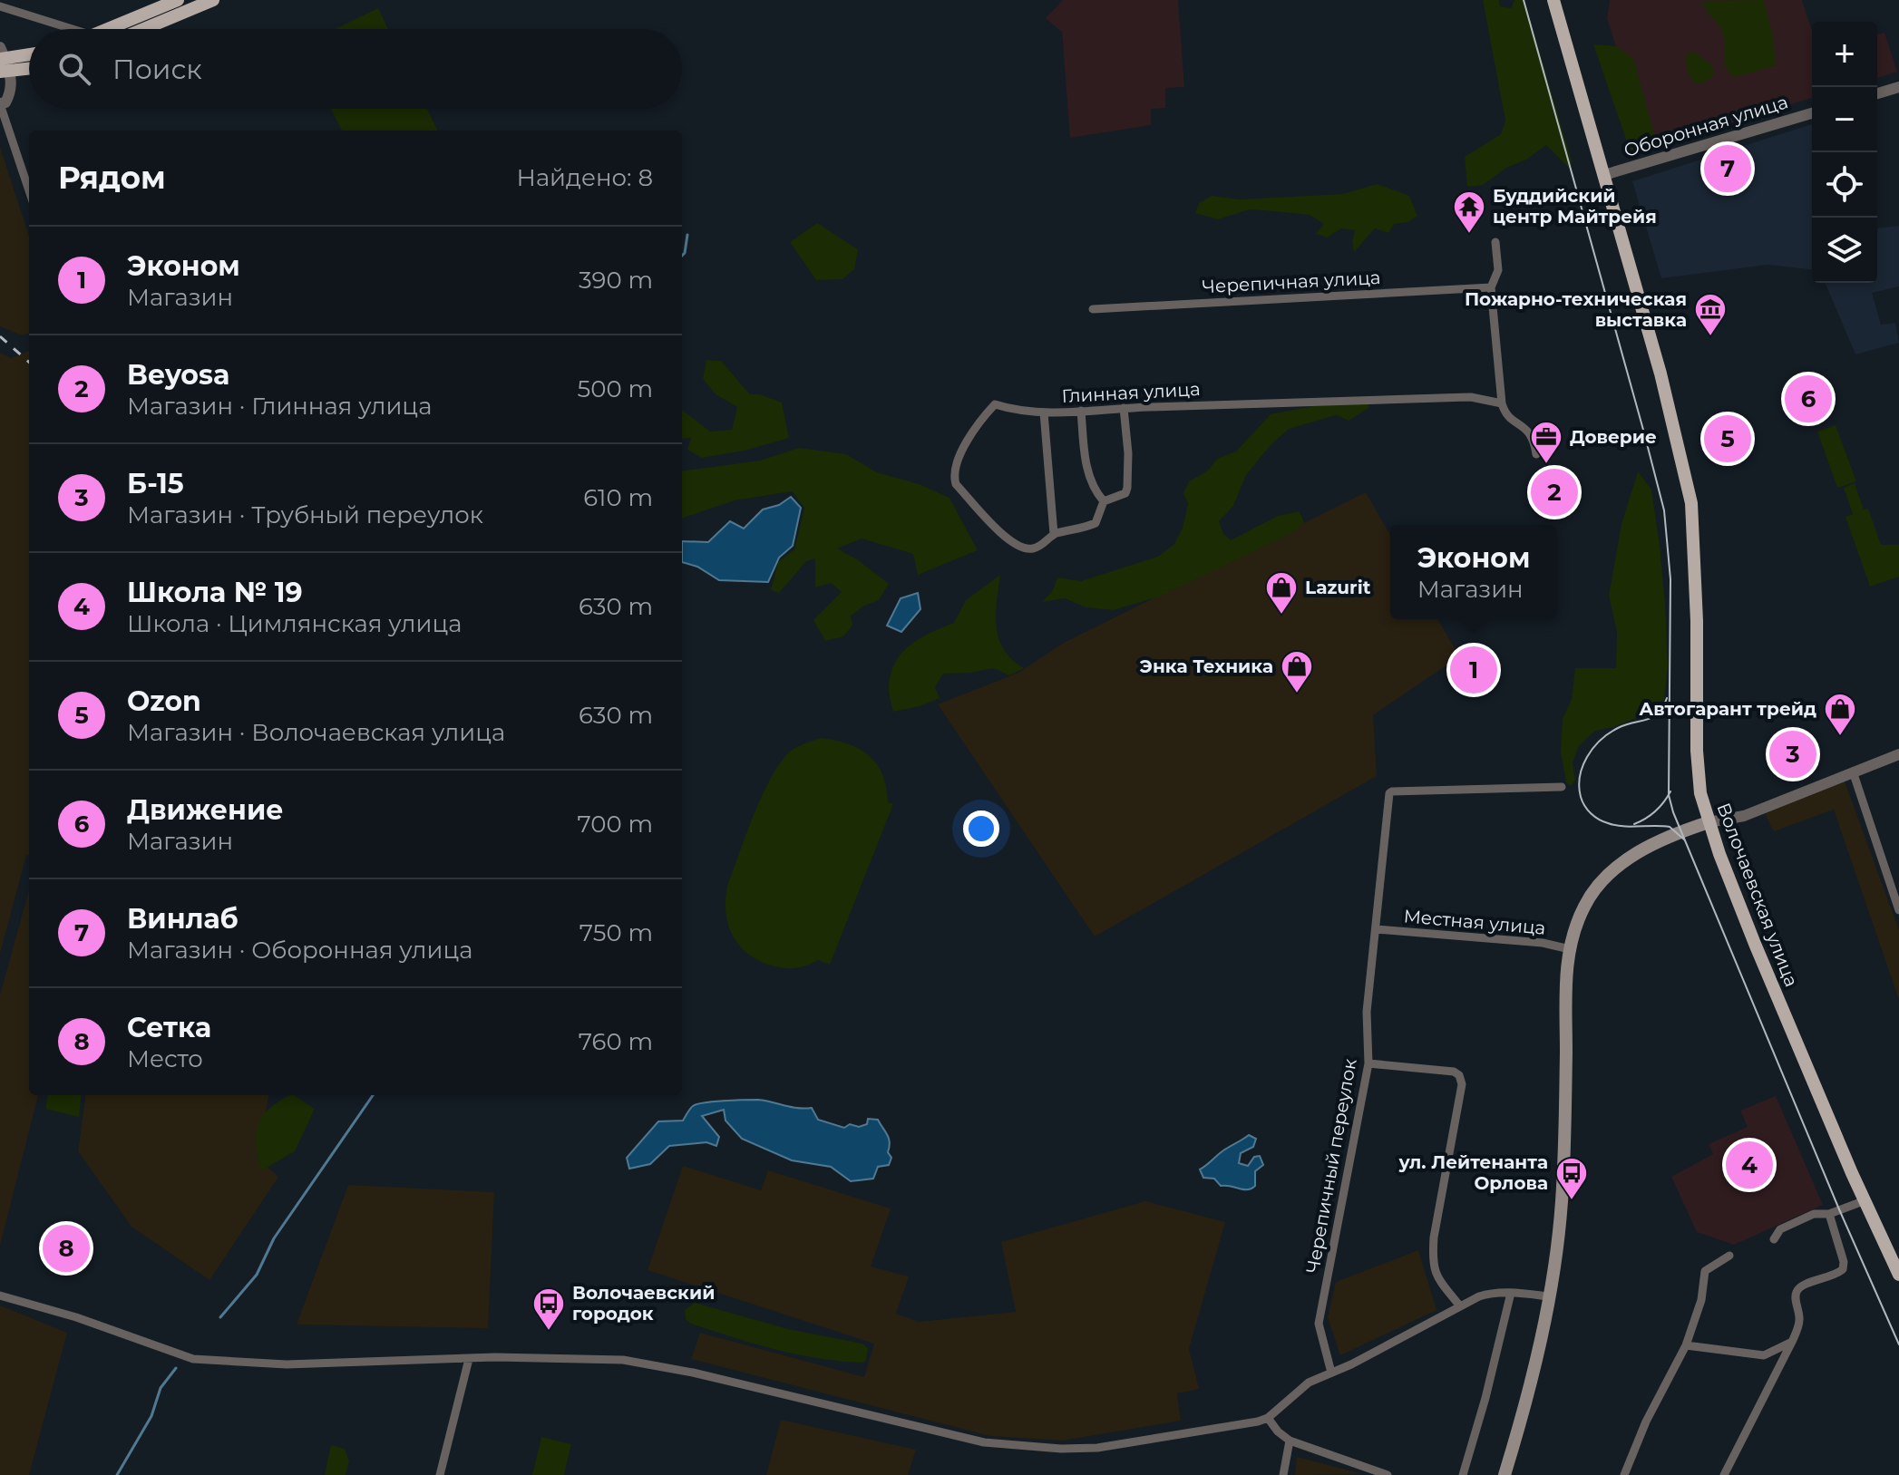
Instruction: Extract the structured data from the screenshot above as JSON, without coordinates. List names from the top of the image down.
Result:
{
  "streets": {
    "main road": ["Волочаевская улица"],
    "street": [
      "Оборонная улица",
      "Черепичная улица",
      "Глинная улица",
      "Местная улица",
      "Черепичный переулок"
    ]
  },
  "crossings": [
    ["Оборонная улица", "Волочаевская улица"],
    ["Местная улица", "Черепичный переулок"]
  ],
  "places": {
    "temple": ["Буддийский центр Майтрейя"],
    "museum": ["Пожарно-техническая выставка"],
    "office": ["Доверие"],
    "shop": ["Lazurit", "Энка Техника", "Автогарант трейд"],
    "bus stop": ["ул. Лейтенанта Орлова", "Волочаевский городок"]
  },
  "page": {
    "map_buttons": ["+", "−"],
    "search": "Поиск",
    "heading": ["Рядом", "Найдено: 8"],
    "pins": [
      "7",
      "6",
      "5",
      "2",
      "1",
      "3",
      "4",
      "8"
    ],
    "list": [
      {
        "mark": "1",
        "name": "Эконом",
        "note": "Магазин",
        "value": "390 m"
      },
      {
        "mark": "2",
        "name": "Beyosa",
        "note": "Магазин · Глинная улица",
        "value": "500 m"
      },
      {
        "mark": "3",
        "name": "Б-15",
        "note": "Магазин · Трубный переулок",
        "value": "610 m"
      },
      {
        "mark": "4",
        "name": "Школа № 19",
        "note": "Школа · Цимлянская улица",
        "value": "630 m"
      },
      {
        "mark": "5",
        "name": "Ozon",
        "note": "Магазин · Волочаевская улица",
        "value": "630 m"
      },
      {
        "mark": "6",
        "name": "Движение",
        "note": "Магазин",
        "value": "700 m"
      },
      {
        "mark": "7",
        "name": "Винлаб",
        "note": "Магазин · Оборонная улица",
        "value": "750 m"
      },
      {
        "mark": "8",
        "name": "Сетка",
        "note": "Место",
        "value": "760 m"
      }
    ],
    "popup": ["Эконом", "Магазин"]
  }
}
